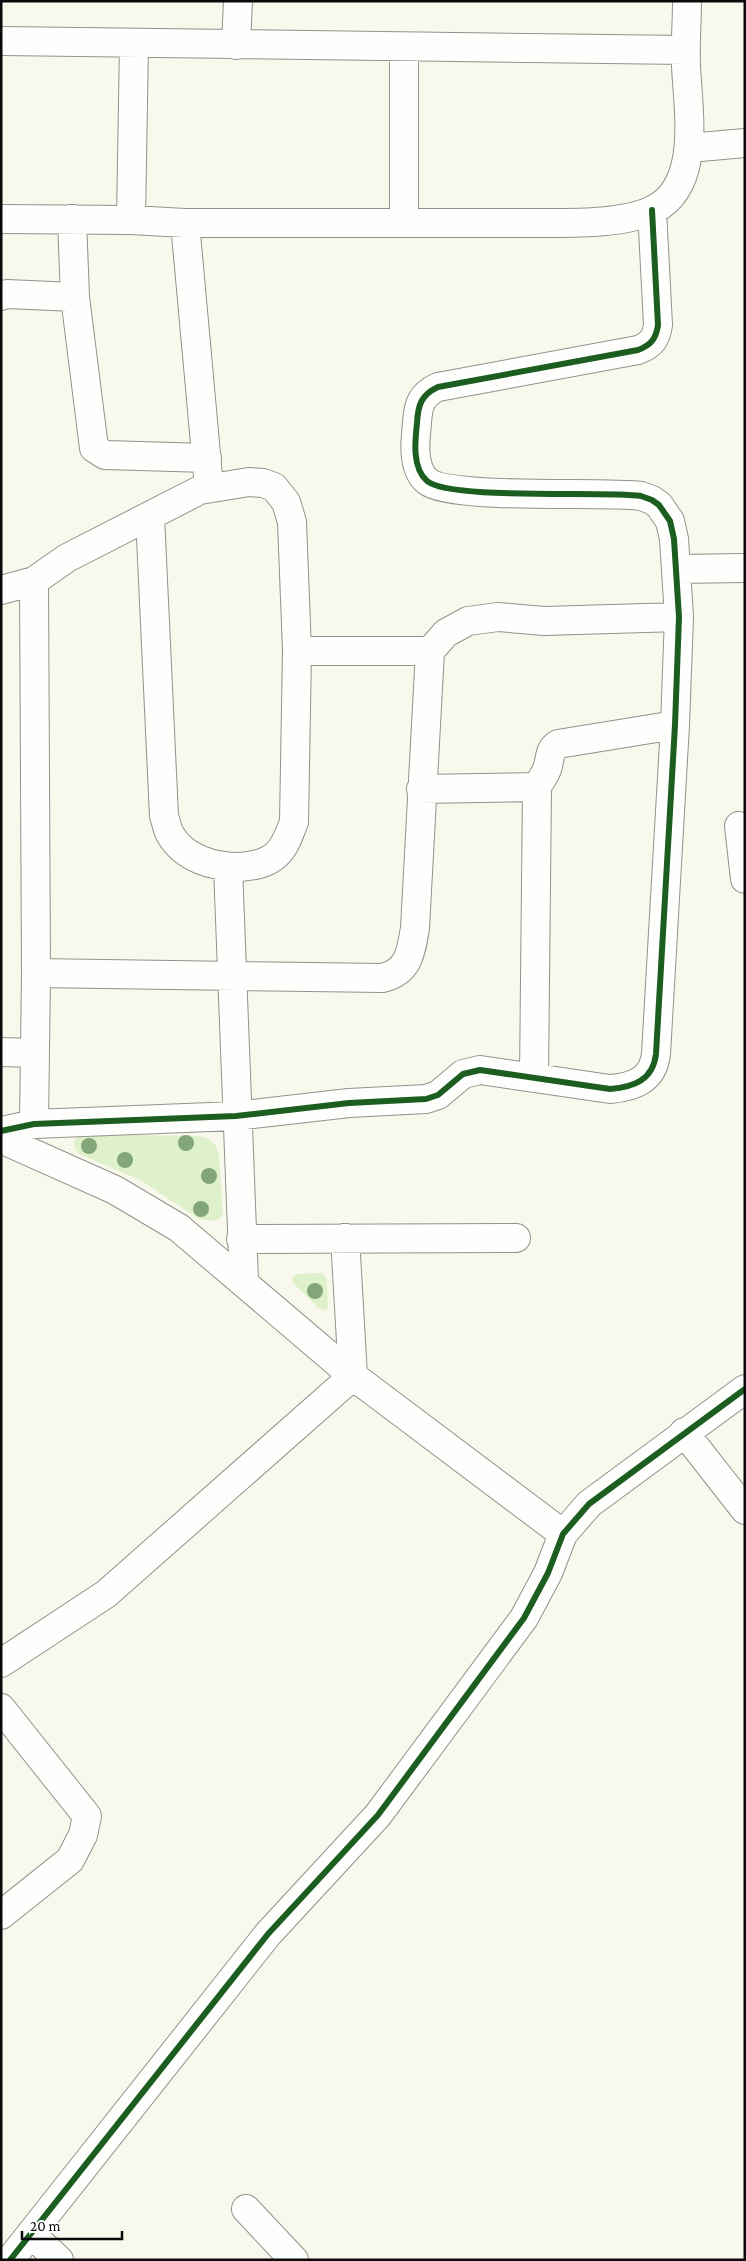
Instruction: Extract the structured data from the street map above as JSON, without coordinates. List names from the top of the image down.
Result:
{
  "scale_bar": "20 m"
}
